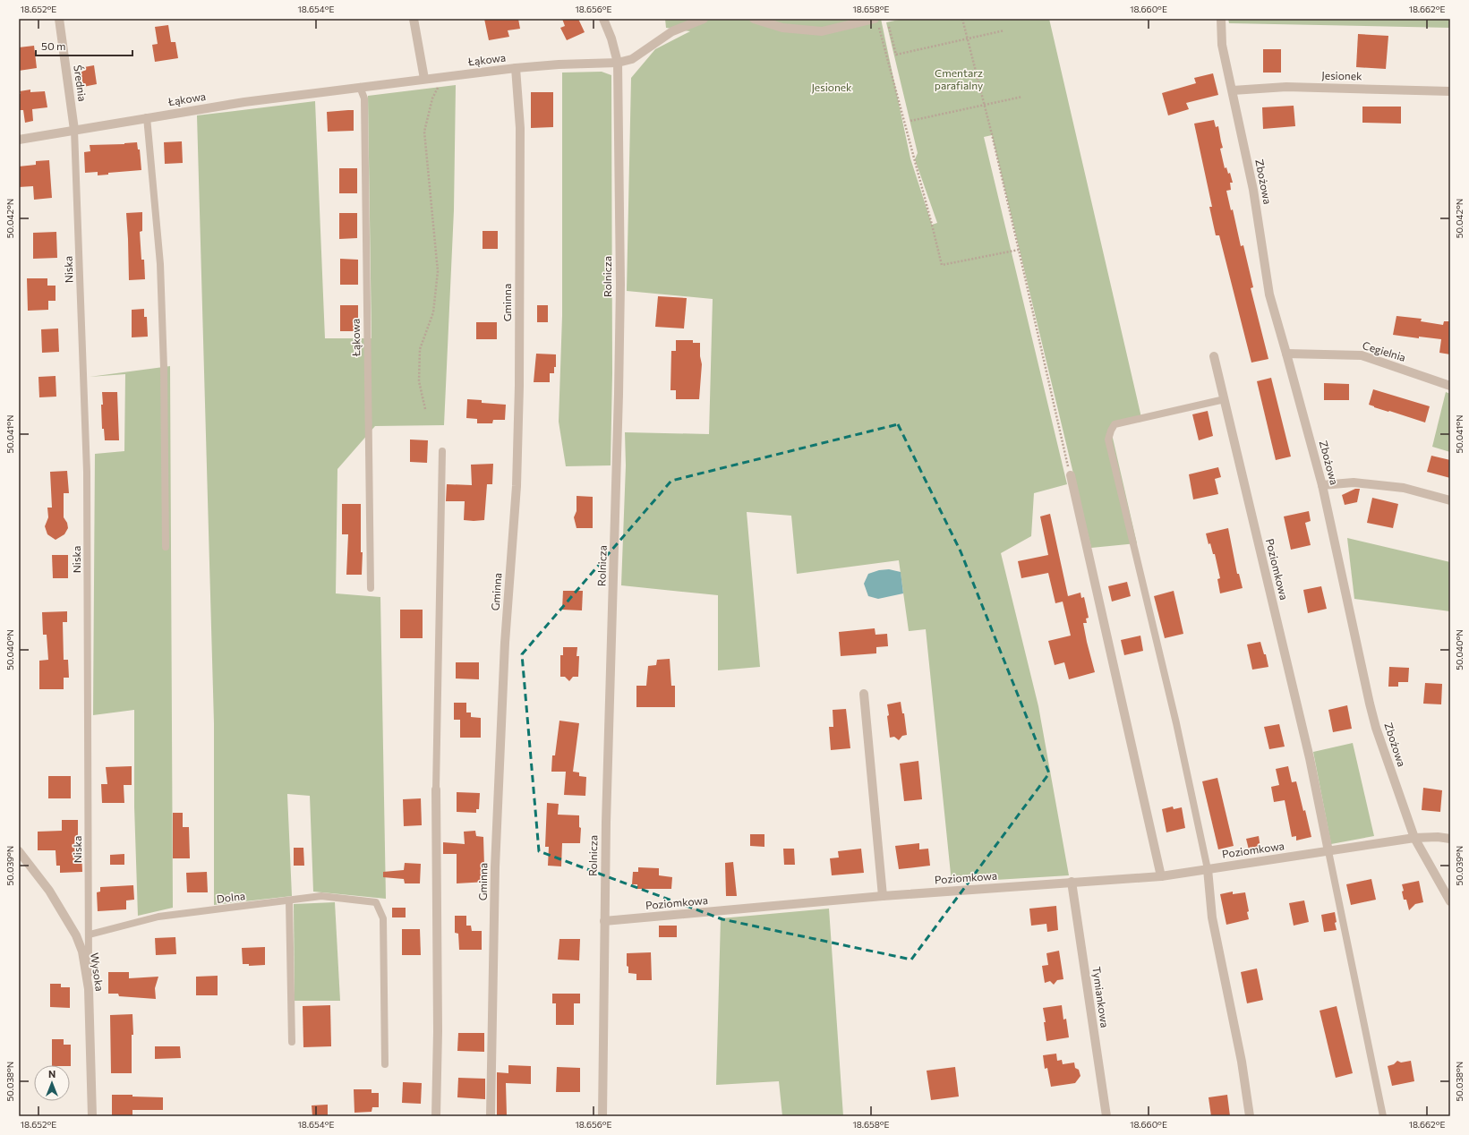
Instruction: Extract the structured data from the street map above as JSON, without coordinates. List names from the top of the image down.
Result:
{
  "streets": {
    "street": [
      "Łąkowa",
      "Jesionek",
      "Średnia",
      "Zbożowa",
      "Rolnicza",
      "Gminna",
      "Cegielnia",
      "Poziomkowa",
      "Wysoka",
      "Tymiankowa"
    ],
    "lane": ["Niska", "Dolna"]
  },
  "crossings": [
    ["Łąkowa", "Średnia"],
    ["Łąkowa", "Niska"],
    ["Łąkowa", "Rolnicza"],
    ["Łąkowa", "Gminna"],
    ["Jesionek", "Zbożowa"],
    ["Średnia", "Niska"],
    ["Zbożowa", "Cegielnia"],
    ["Zbożowa", "Poziomkowa"],
    ["Niska", "Dolna"],
    ["Niska", "Wysoka"],
    ["Rolnicza", "Poziomkowa"],
    ["Poziomkowa", "Tymiankowa"]
  ],
  "parks": ["Cmentarz parafialny", "Jesionek"],
  "scale_bar": "50 m",
  "north": "top",
  "coordinates": [
    "18.652°E",
    "18.654°E",
    "18.656°E",
    "18.658°E",
    "18.660°E",
    "18.662°E",
    "50.042°N",
    "50.041°N",
    "50.040°N",
    "50.039°N",
    "50.038°N"
  ]
}
